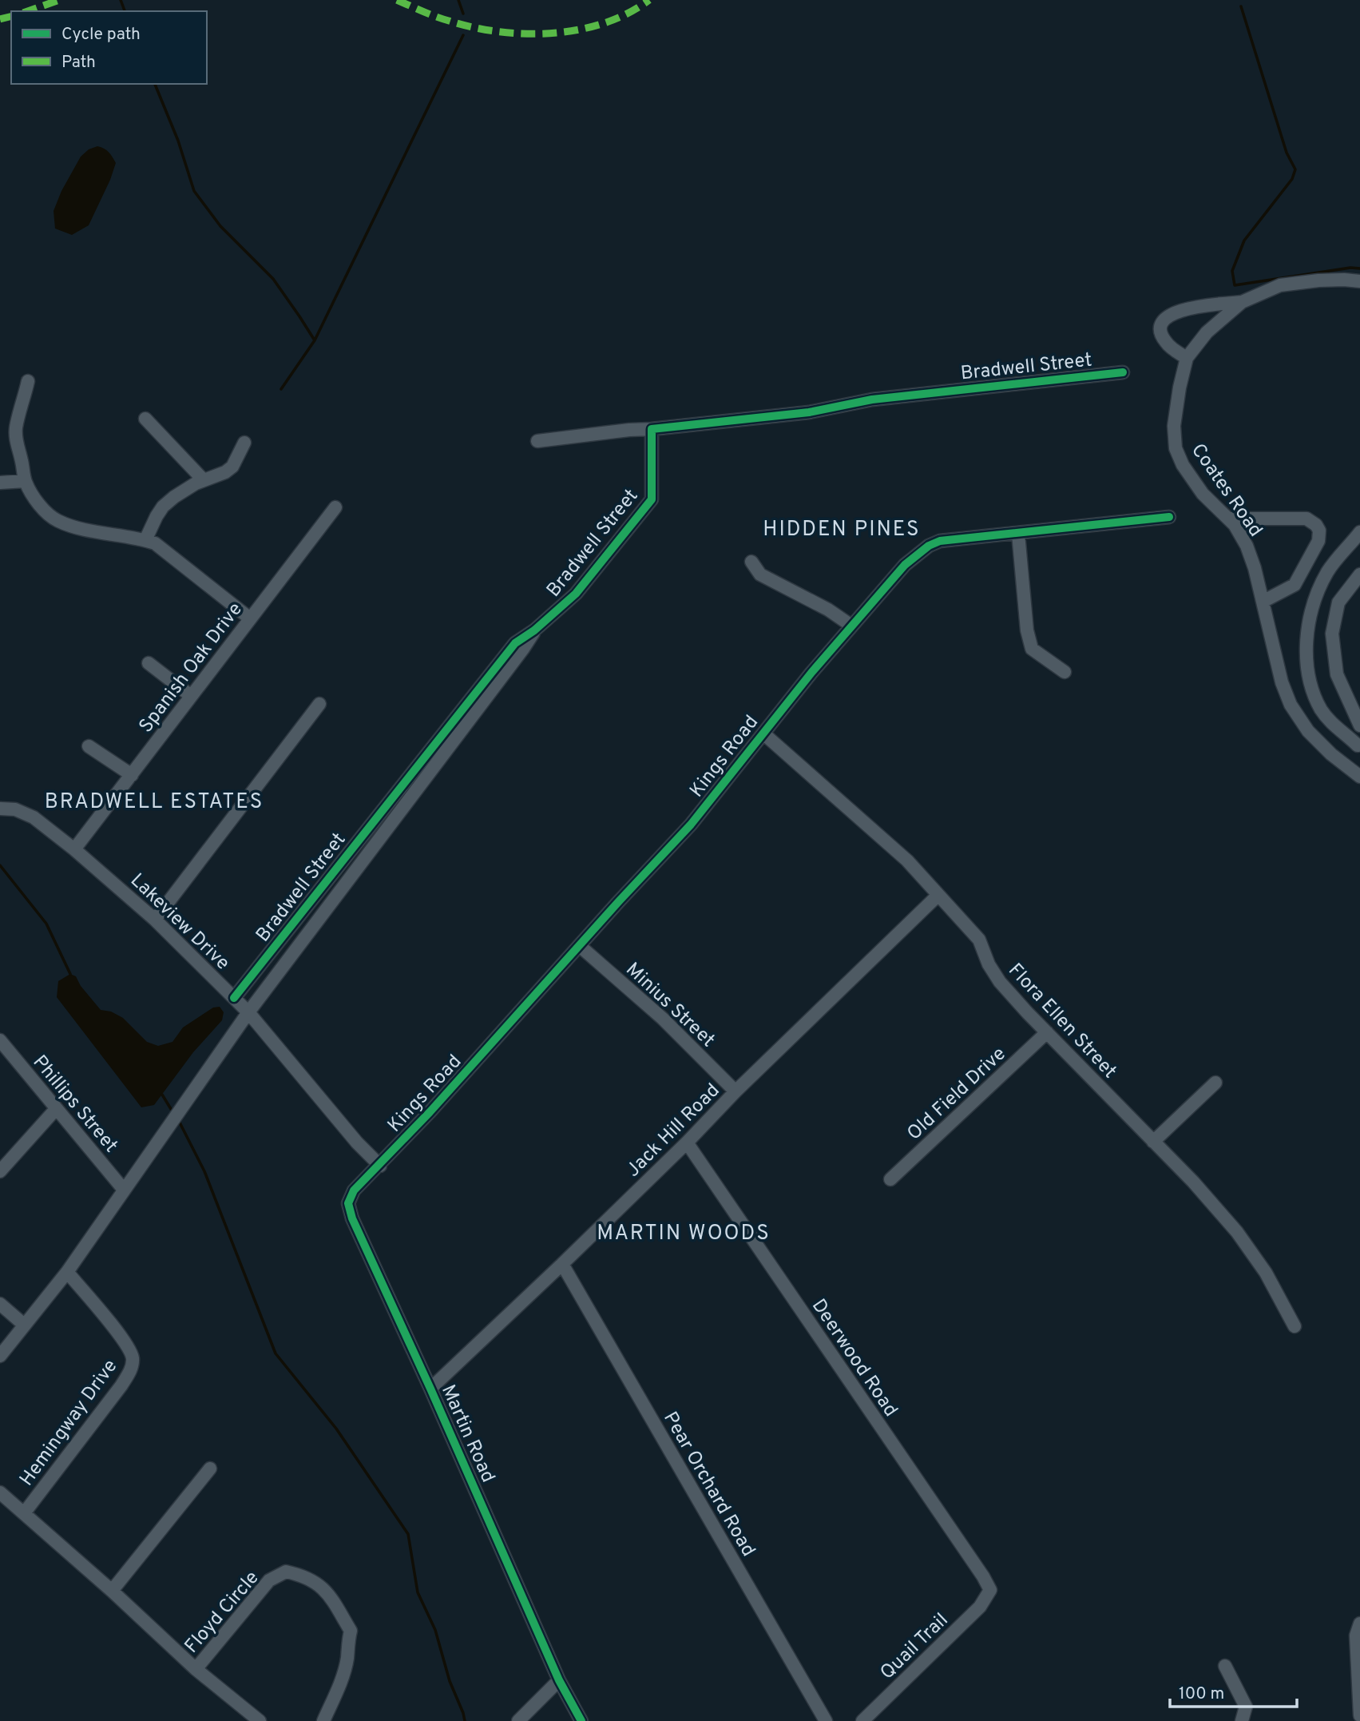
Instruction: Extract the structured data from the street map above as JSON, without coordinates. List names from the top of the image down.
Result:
{
  "streets": {
    "street": [
      "Bradwell Street",
      "Coates Road",
      "Spanish Oak Drive",
      "Kings Road",
      "Lakeview Drive",
      "Minius Street",
      "Flora Ellen Street",
      "Old Field Drive",
      "Phillips Street",
      "Jack Hill Road",
      "Deerwood Road",
      "Hemingway Drive",
      "Martin Road",
      "Pear Orchard Road",
      "Floyd Circle",
      "Quail Trail"
    ]
  },
  "crossings": [
    ["Bradwell Street", "Lakeview Drive"],
    ["Bradwell Street", "Phillips Street"],
    ["Bradwell Street", "Hemingway Drive"],
    ["Spanish Oak Drive", "Lakeview Drive"],
    ["Kings Road", "Lakeview Drive"],
    ["Kings Road", "Minius Street"],
    ["Kings Road", "Flora Ellen Street"],
    ["Kings Road", "Martin Road"],
    ["Lakeview Drive", "Martin Road"],
    ["Minius Street", "Jack Hill Road"],
    ["Flora Ellen Street", "Old Field Drive"],
    ["Flora Ellen Street", "Jack Hill Road"],
    ["Jack Hill Road", "Deerwood Road"],
    ["Jack Hill Road", "Martin Road"],
    ["Jack Hill Road", "Pear Orchard Road"],
    ["Deerwood Road", "Quail Trail"],
    ["Hemingway Drive", "Floyd Circle"]
  ],
  "districts": ["HIDDEN PINES", "BRADWELL ESTATES", "MARTIN WOODS"],
  "legend": ["Cycle path", "Path"],
  "scale_bar": "100 m"
}
